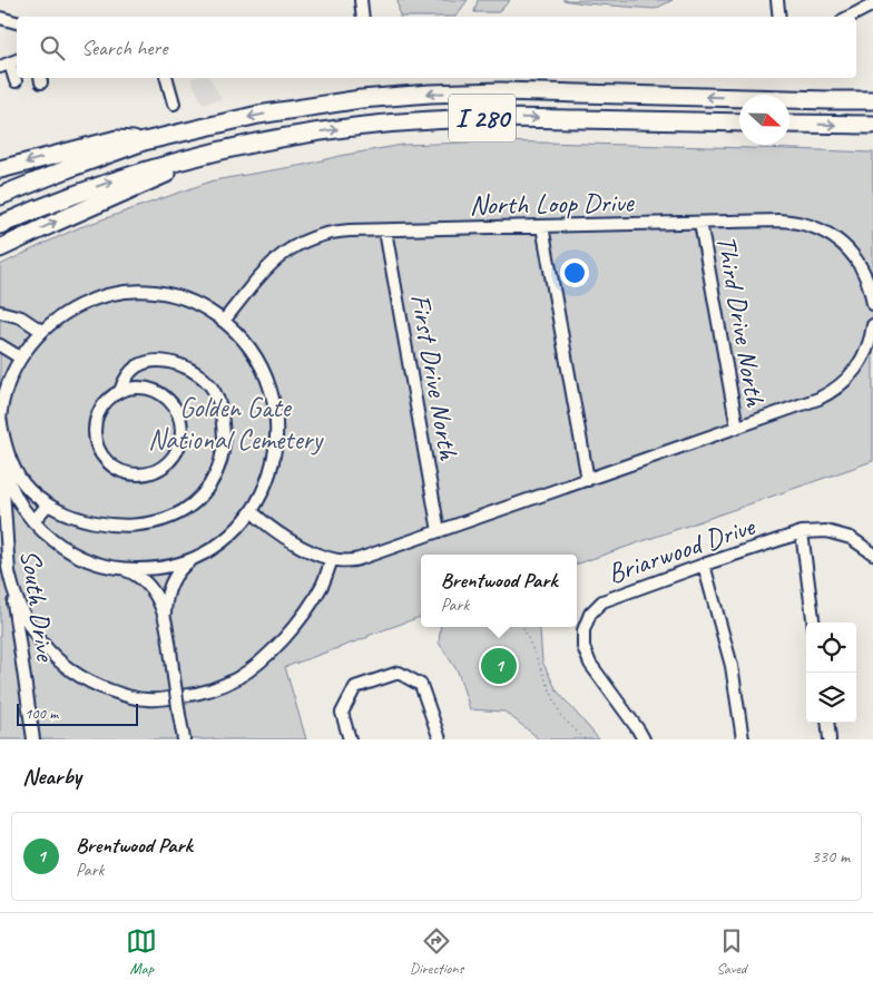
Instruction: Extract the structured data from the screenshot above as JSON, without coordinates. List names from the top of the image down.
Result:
{
  "streets": {
    "highway": ["I 280"],
    "street": [
      "North Loop Drive",
      "Third Drive North",
      "First Drive North",
      "Briarwood Drive",
      "South Drive"
    ]
  },
  "crossings": [
    ["North Loop Drive", "Third Drive North"],
    ["North Loop Drive", "First Drive North"]
  ],
  "parks": ["Golden Gate National Cemetery"],
  "scale_bar": "100 m",
  "north": "right",
  "page": {
    "search": "Search here",
    "popup": ["Brentwood Park", "Park"],
    "pins": "1",
    "scale": "100 m",
    "heading": "Nearby",
    "list": [
      {
        "mark": "1",
        "name": "Brentwood Park",
        "note": "Park",
        "value": "330 m"
      }
    ],
    "nav": ["Map", "Directions", "Saved"]
  }
}
